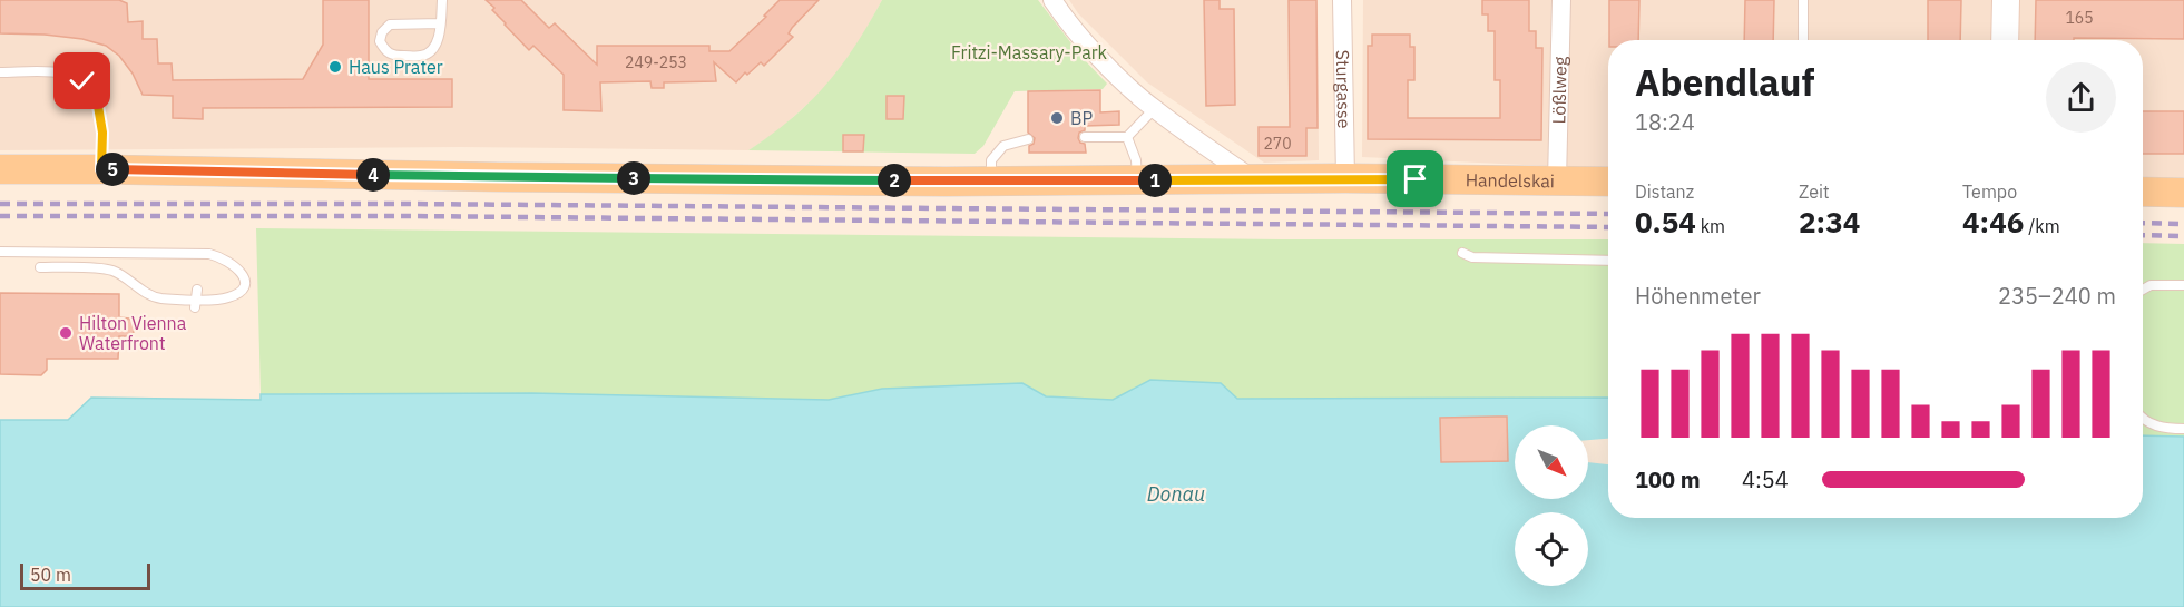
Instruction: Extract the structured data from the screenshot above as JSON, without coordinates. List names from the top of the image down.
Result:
{
  "streets": {
    "main road": ["Handelskai"],
    "street": ["Sturgasse", "Lößlweg"]
  },
  "crossings": [
    ["Sturgasse", "Handelskai"],
    ["Lößlweg", "Handelskai"]
  ],
  "water": ["Donau"],
  "parks": ["Fritzi-Massary-Park"],
  "places": ["Haus Prater", "BP", "Hilton Vienna Waterfront"],
  "house_numbers": ["165", "249-253", "270"],
  "scale_bar": "50 m",
  "north": "bottom right",
  "page": {
    "heading": ["Abendlauf", "18:24"],
    "pins": [
      "5",
      "4",
      "3",
      "1",
      "2"
    ],
    "stats": [
      ["Distanz", "0.54 km"],
      ["Zeit", "2:34"],
      ["Tempo", "4:46 /km"]
    ],
    "chart": ["Höhenmeter", "235–240 m"],
    "list": [
      {
        "name": "100 m",
        "note": "4:54"
      }
    ],
    "scale": "50 m"
  }
}
